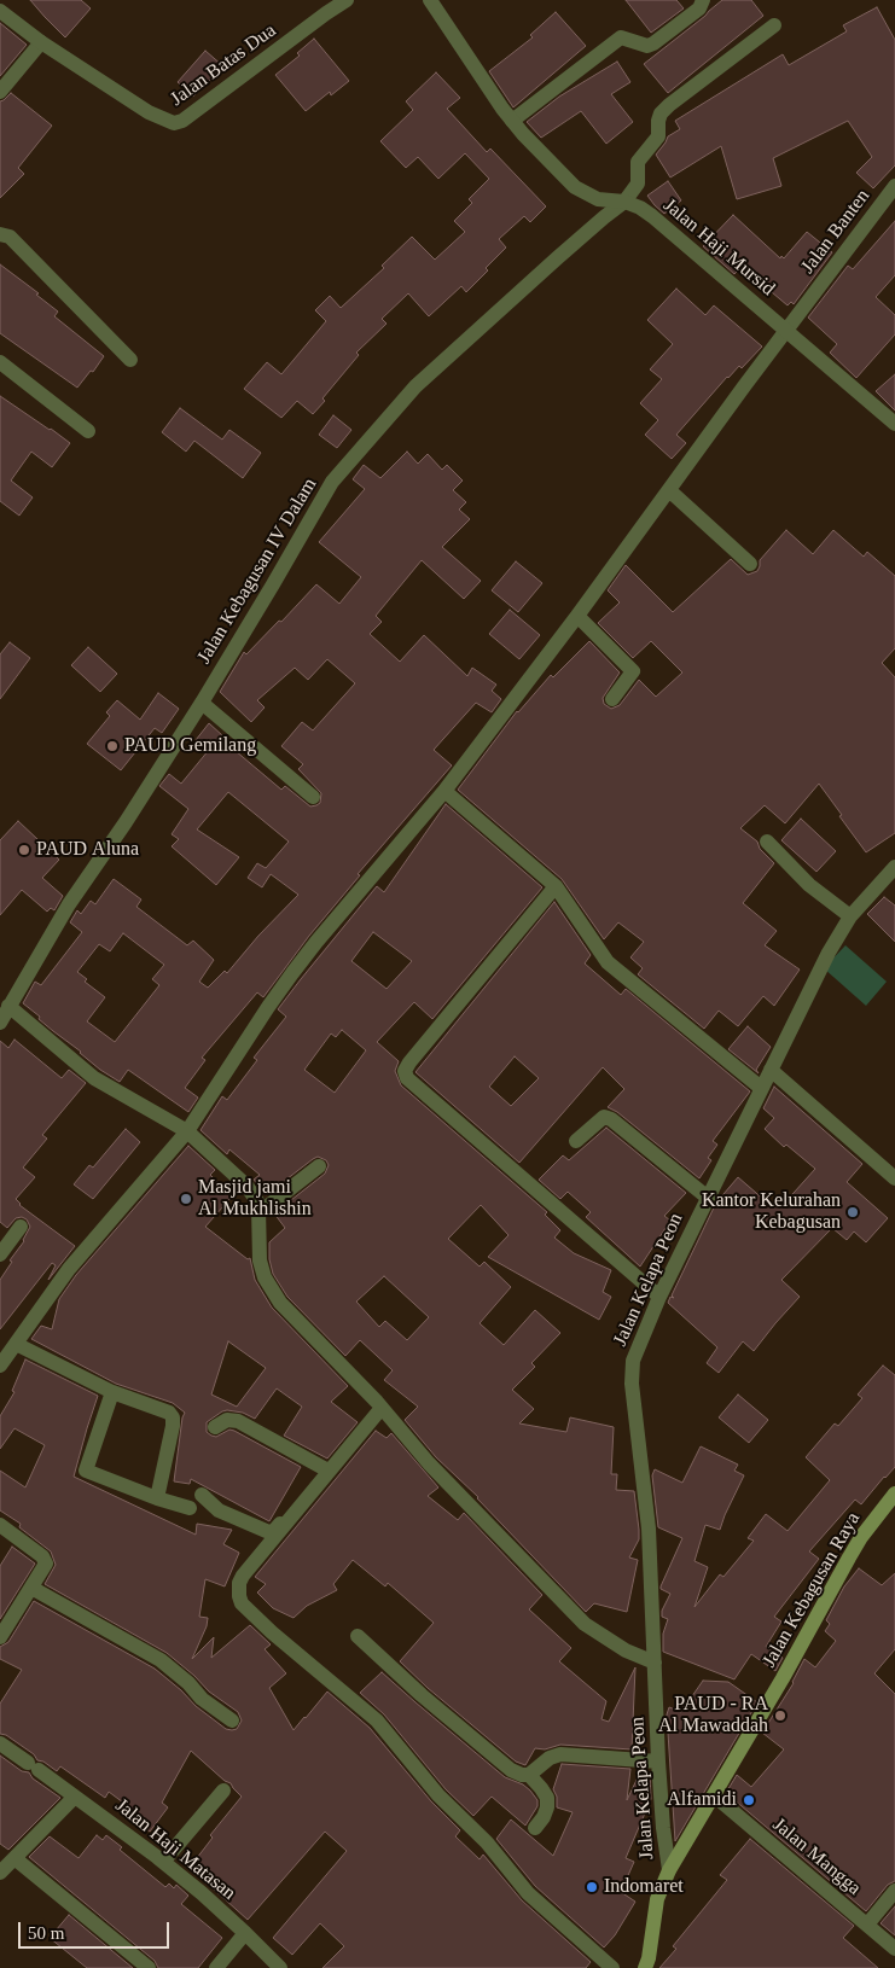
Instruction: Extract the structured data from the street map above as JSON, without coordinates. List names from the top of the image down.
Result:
{
  "streets": {
    "main road": ["Jalan Kebagusan Raya"],
    "street": [
      "Jalan Batas Dua",
      "Jalan Banten",
      "Jalan Haji Mursid",
      "Jalan Kebagusan IV Dalam",
      "Jalan Kelapa Peon",
      "Jalan Haji Matasan",
      "Jalan Mangga"
    ]
  },
  "crossings": [
    ["Jalan Banten", "Jalan Haji Mursid"],
    ["Jalan Haji Mursid", "Jalan Kebagusan IV Dalam"],
    ["Jalan Kelapa Peon", "Jalan Kebagusan Raya"],
    ["Jalan Kebagusan Raya", "Jalan Mangga"]
  ],
  "places": [
    "PAUD Gemilang",
    "PAUD Aluna",
    "Masjid jami Al Mukhlishin",
    "Kantor Kelurahan Kebagusan",
    "PAUD - RA Al Mawaddah",
    "Alfamidi",
    "Indomaret"
  ],
  "scale_bar": "50 m"
}
